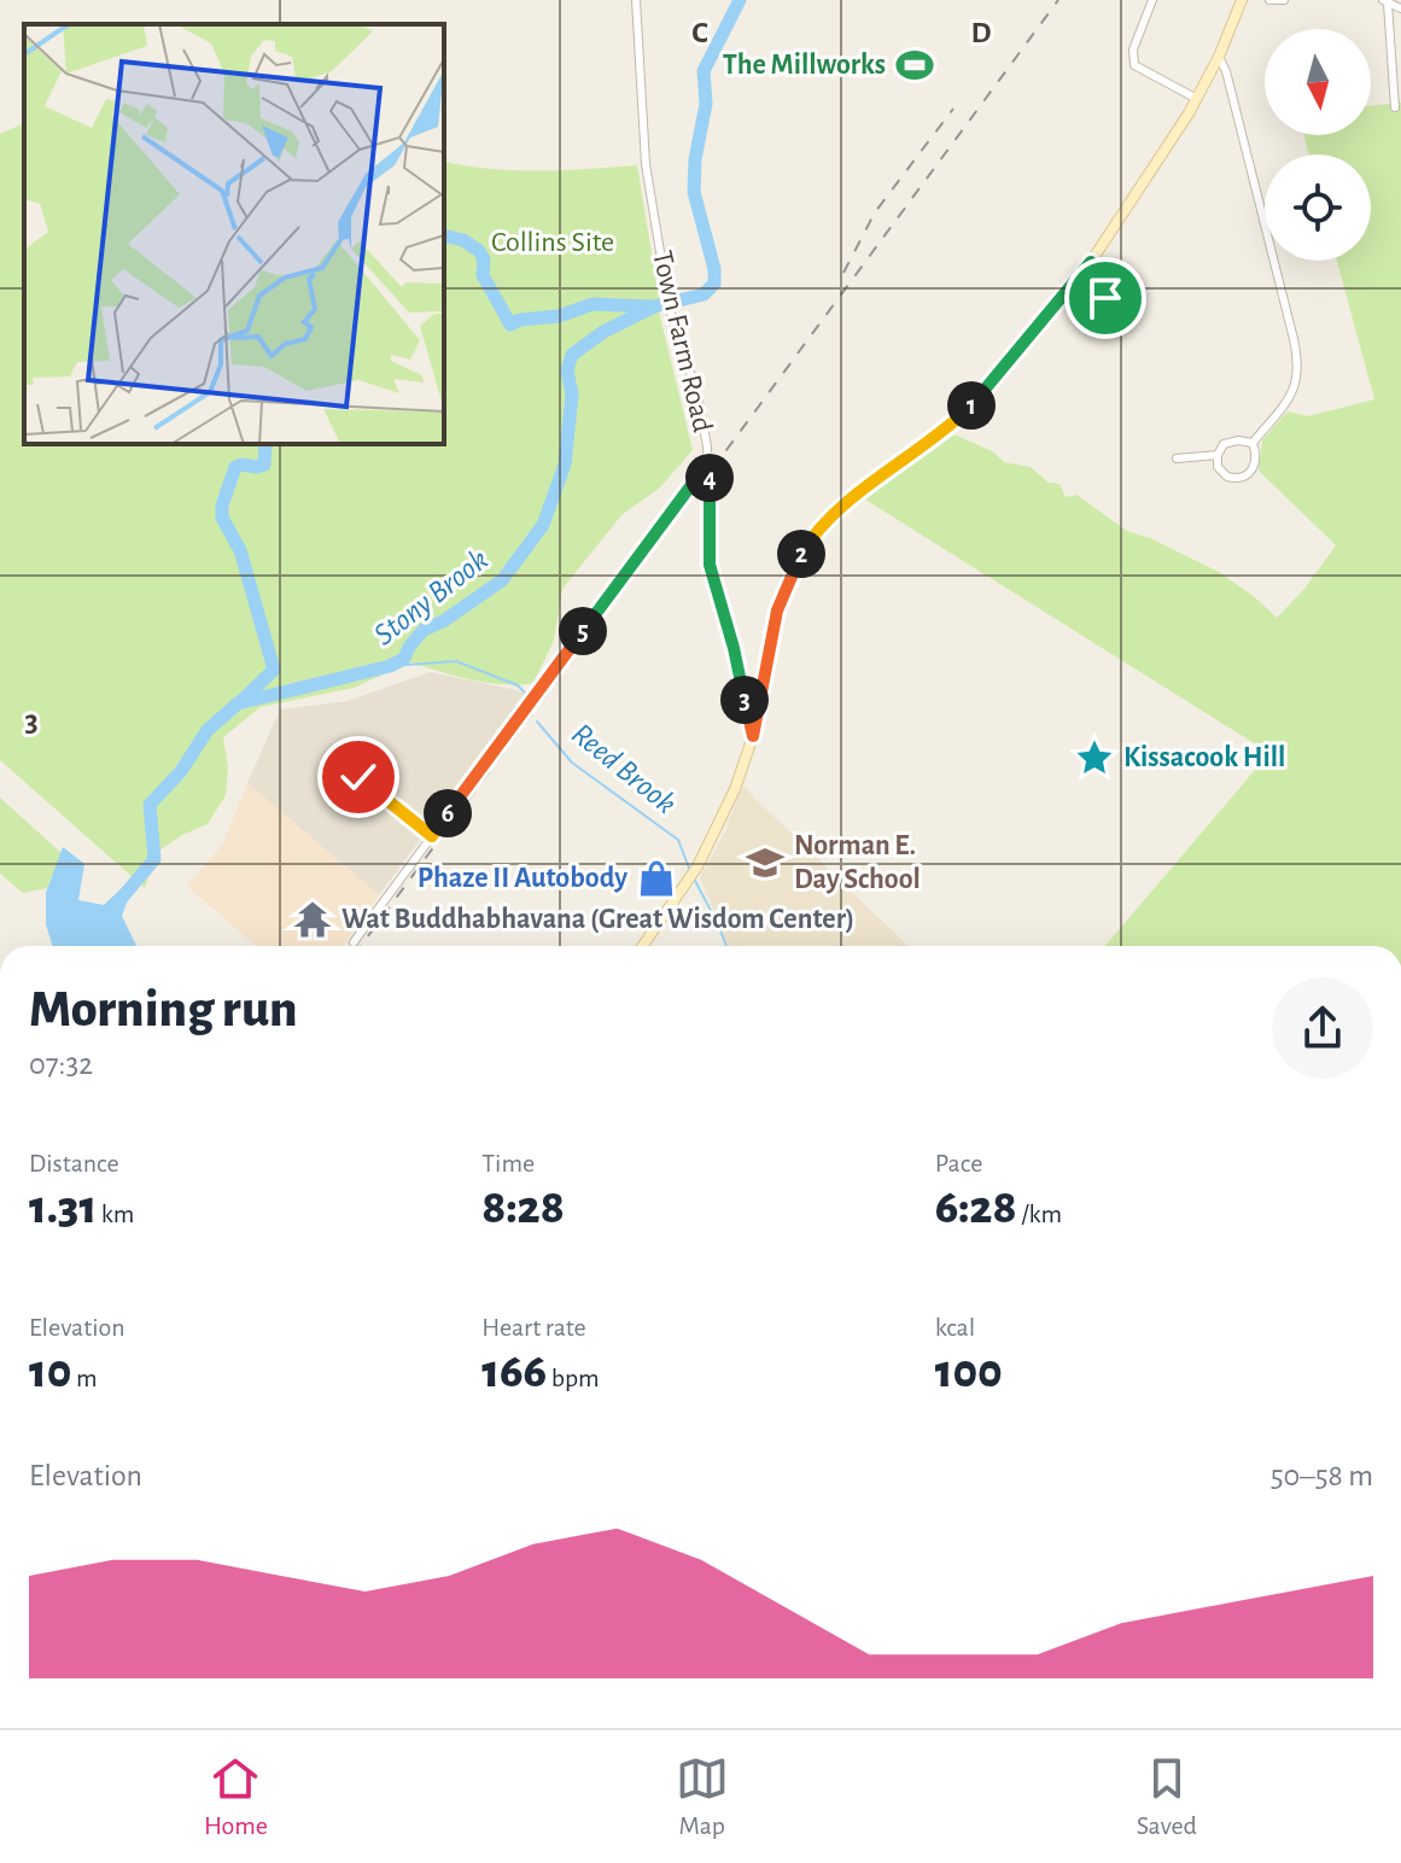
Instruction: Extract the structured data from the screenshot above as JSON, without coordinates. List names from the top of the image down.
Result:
{
  "streets": {
    "street": ["Town Farm Road"]
  },
  "water": ["Stony Brook", "Reed Brook"],
  "parks": ["Collins Site"],
  "places": {
    "sports": ["The Millworks"],
    "place": ["Kissacook Hill"],
    "school or university": ["Norman E. Day School"],
    "shop": ["Phaze II Autobody"],
    "temple": ["Wat Buddhabhavana (Great Wisdom Center)"]
  },
  "north": "bottom",
  "page": {
    "pins": [
      "1",
      "4",
      "2",
      "5",
      "3",
      "6"
    ],
    "heading": ["Morning run", "07:32"],
    "stats": [
      ["Distance", "1.31 km"],
      ["Time", "8:28"],
      ["Pace", "6:28 /km"],
      ["Elevation", "10 m"],
      ["Heart rate", "166 bpm"],
      ["kcal", "100"]
    ],
    "chart": ["Elevation", "50–58 m"],
    "tabs": ["Home", "Map", "Saved"]
  },
  "grid": {
    "columns": ["C", "D"],
    "rows": ["3"]
  }
}
